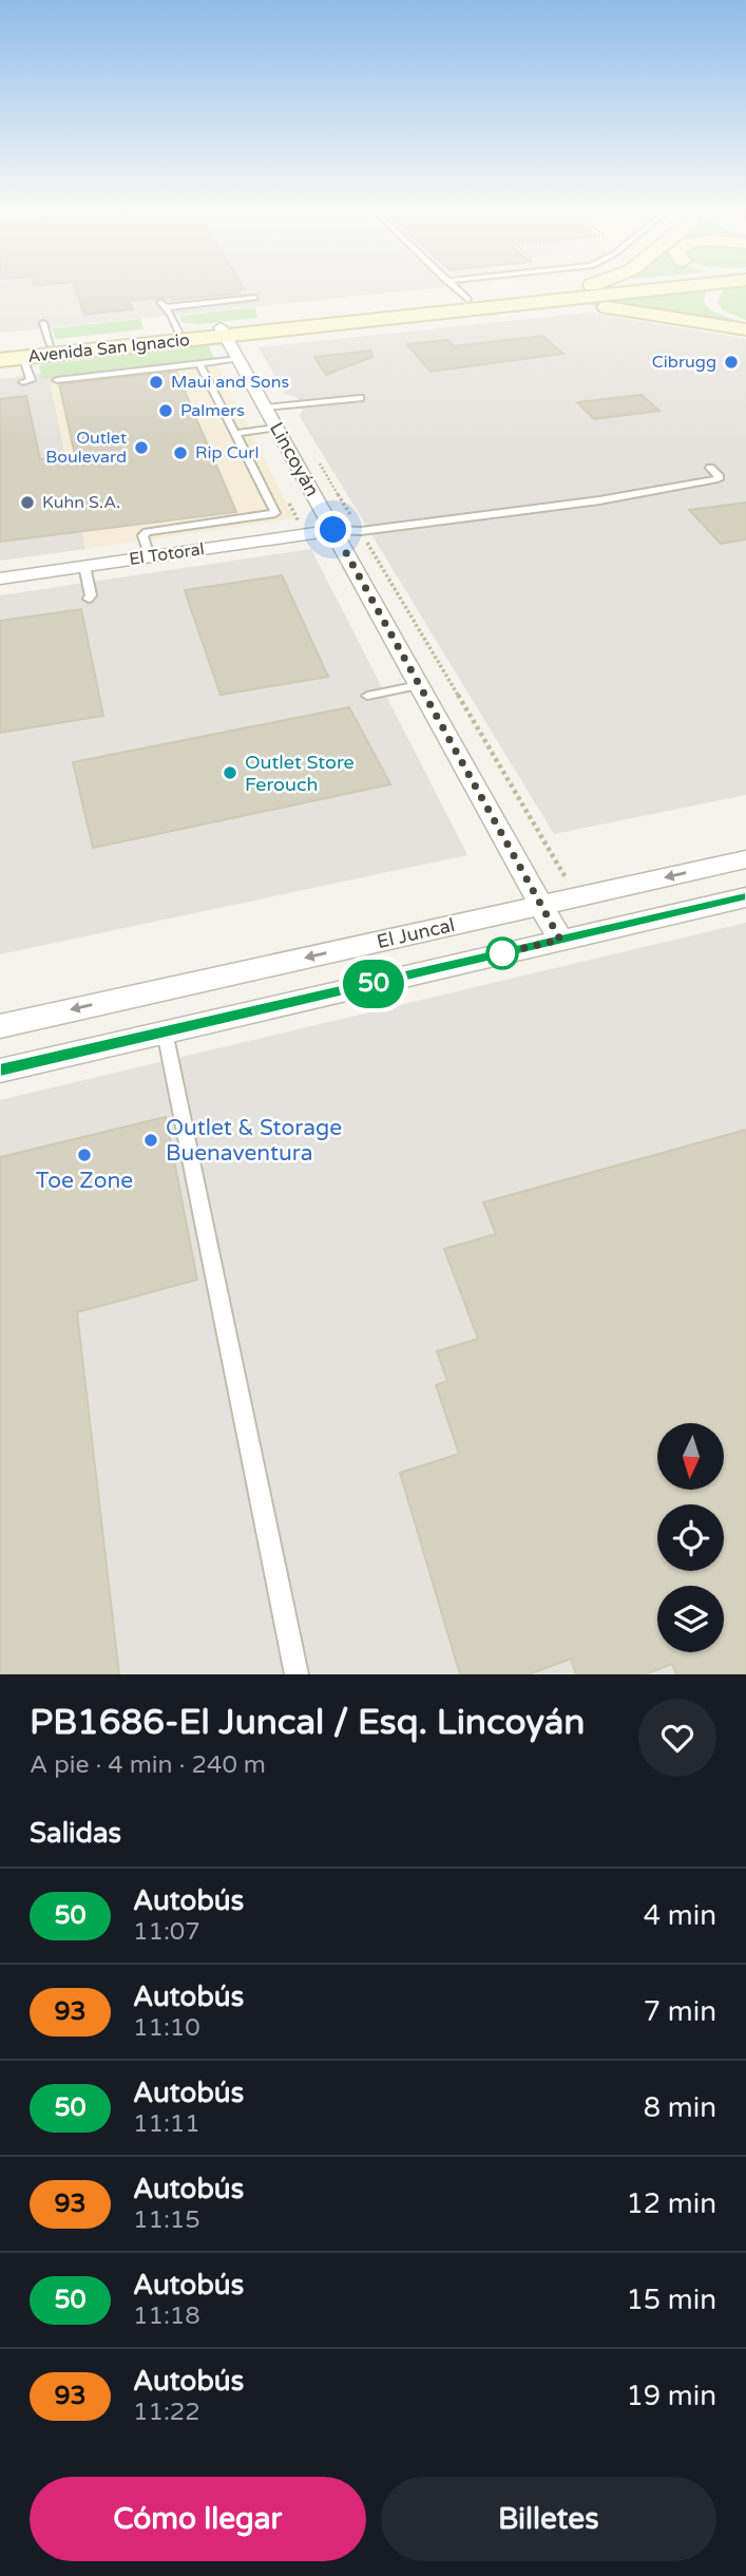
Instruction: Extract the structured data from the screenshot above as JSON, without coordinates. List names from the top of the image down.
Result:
{
  "streets": {
    "main road": ["Avenida San Ignacio"],
    "street": ["Lincoyán", "El Totoral", "El Juncal"]
  },
  "crossings": [
    ["Avenida San Ignacio", "Lincoyán"],
    ["Lincoyán", "El Totoral"],
    ["Lincoyán", "El Juncal"]
  ],
  "places": [
    "Cibrugg",
    "Maui and Sons",
    "Palmers",
    "Outlet Boulevard",
    "Rip Curl",
    "Kuhn S.A.",
    "Outlet Store Ferouch",
    "Outlet & Storage Buenaventura",
    "Toe Zone"
  ],
  "lines": ["bus line 50"],
  "north": "bottom",
  "page": {
    "on_map": "50",
    "heading": [
      ["PB1686-El Juncal / Esq. Lincoyán", "A pie · 4 min · 240 m"],
      "Salidas"
    ],
    "list": [
      {
        "mark": "50",
        "name": "Autobús",
        "note": "11:07",
        "value": "4 min"
      },
      {
        "mark": "93",
        "name": "Autobús",
        "note": "11:10",
        "value": "7 min"
      },
      {
        "mark": "50",
        "name": "Autobús",
        "note": "11:11",
        "value": "8 min"
      },
      {
        "mark": "93",
        "name": "Autobús",
        "note": "11:15",
        "value": "12 min"
      },
      {
        "mark": "50",
        "name": "Autobús",
        "note": "11:18",
        "value": "15 min"
      },
      {
        "mark": "93",
        "name": "Autobús",
        "note": "11:22",
        "value": "19 min"
      }
    ],
    "buttons": ["Cómo llegar", "Billetes"]
  }
}
